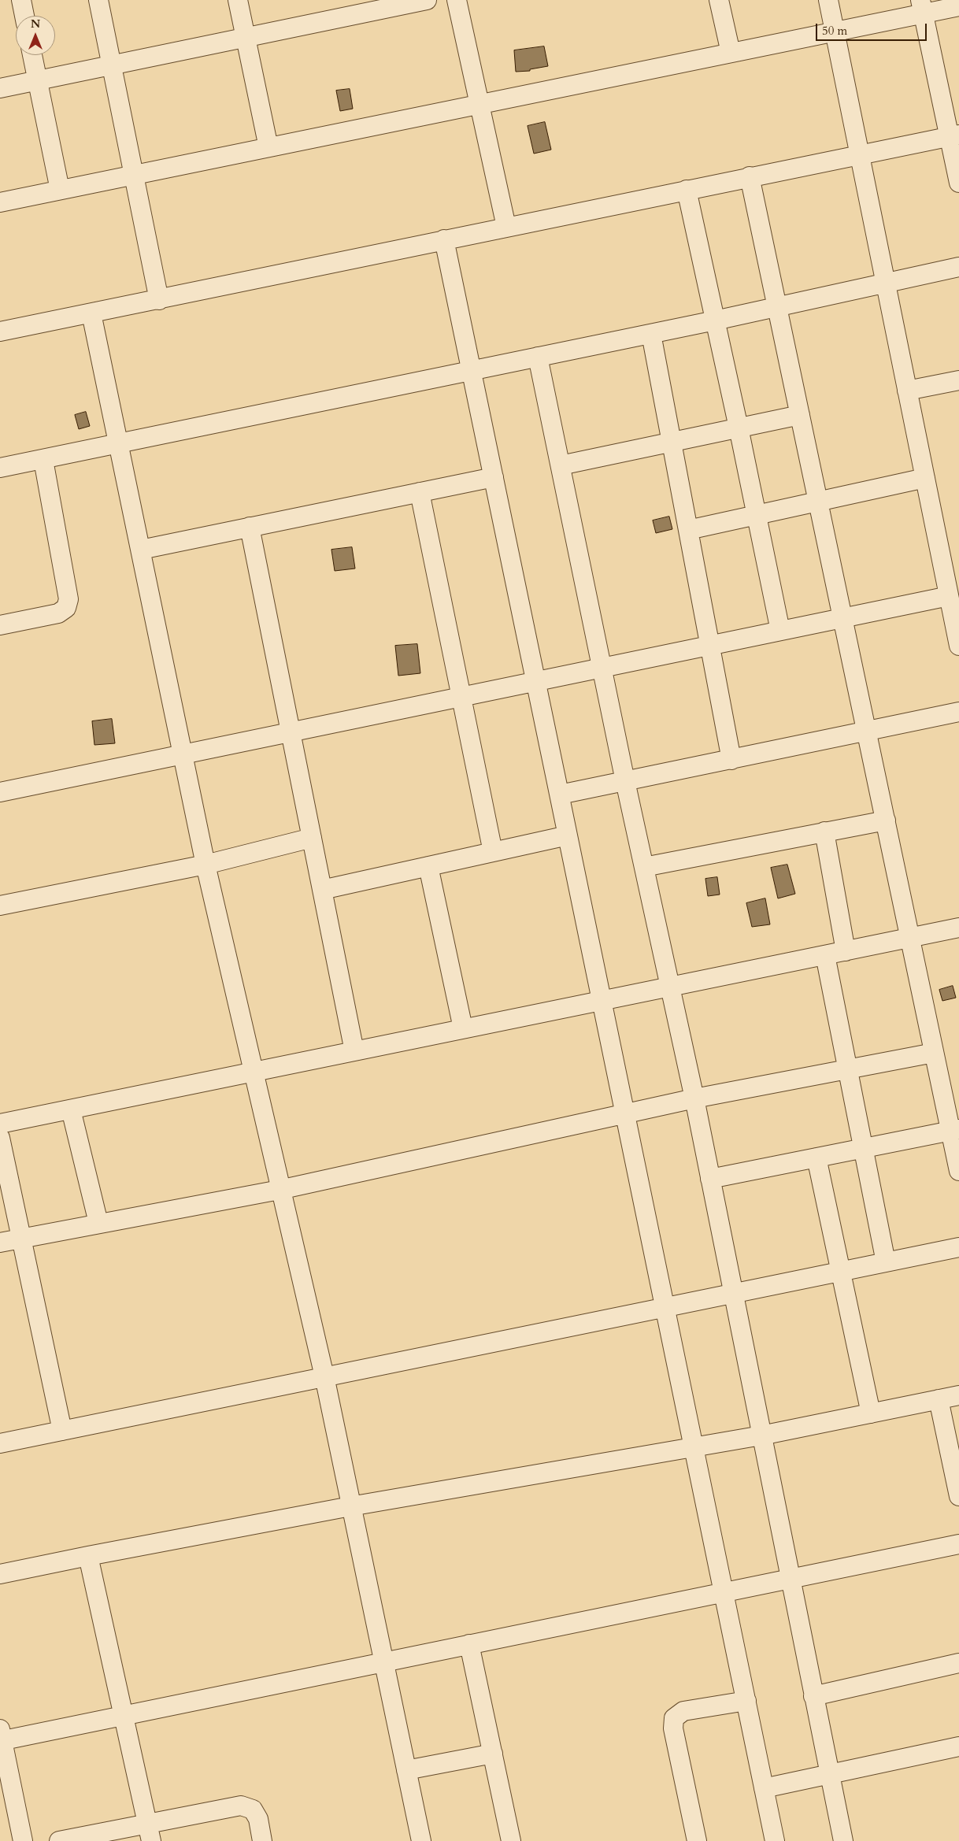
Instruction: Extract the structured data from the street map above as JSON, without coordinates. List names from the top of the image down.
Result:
{
  "scale_bar": "50 m",
  "north": "top"
}
